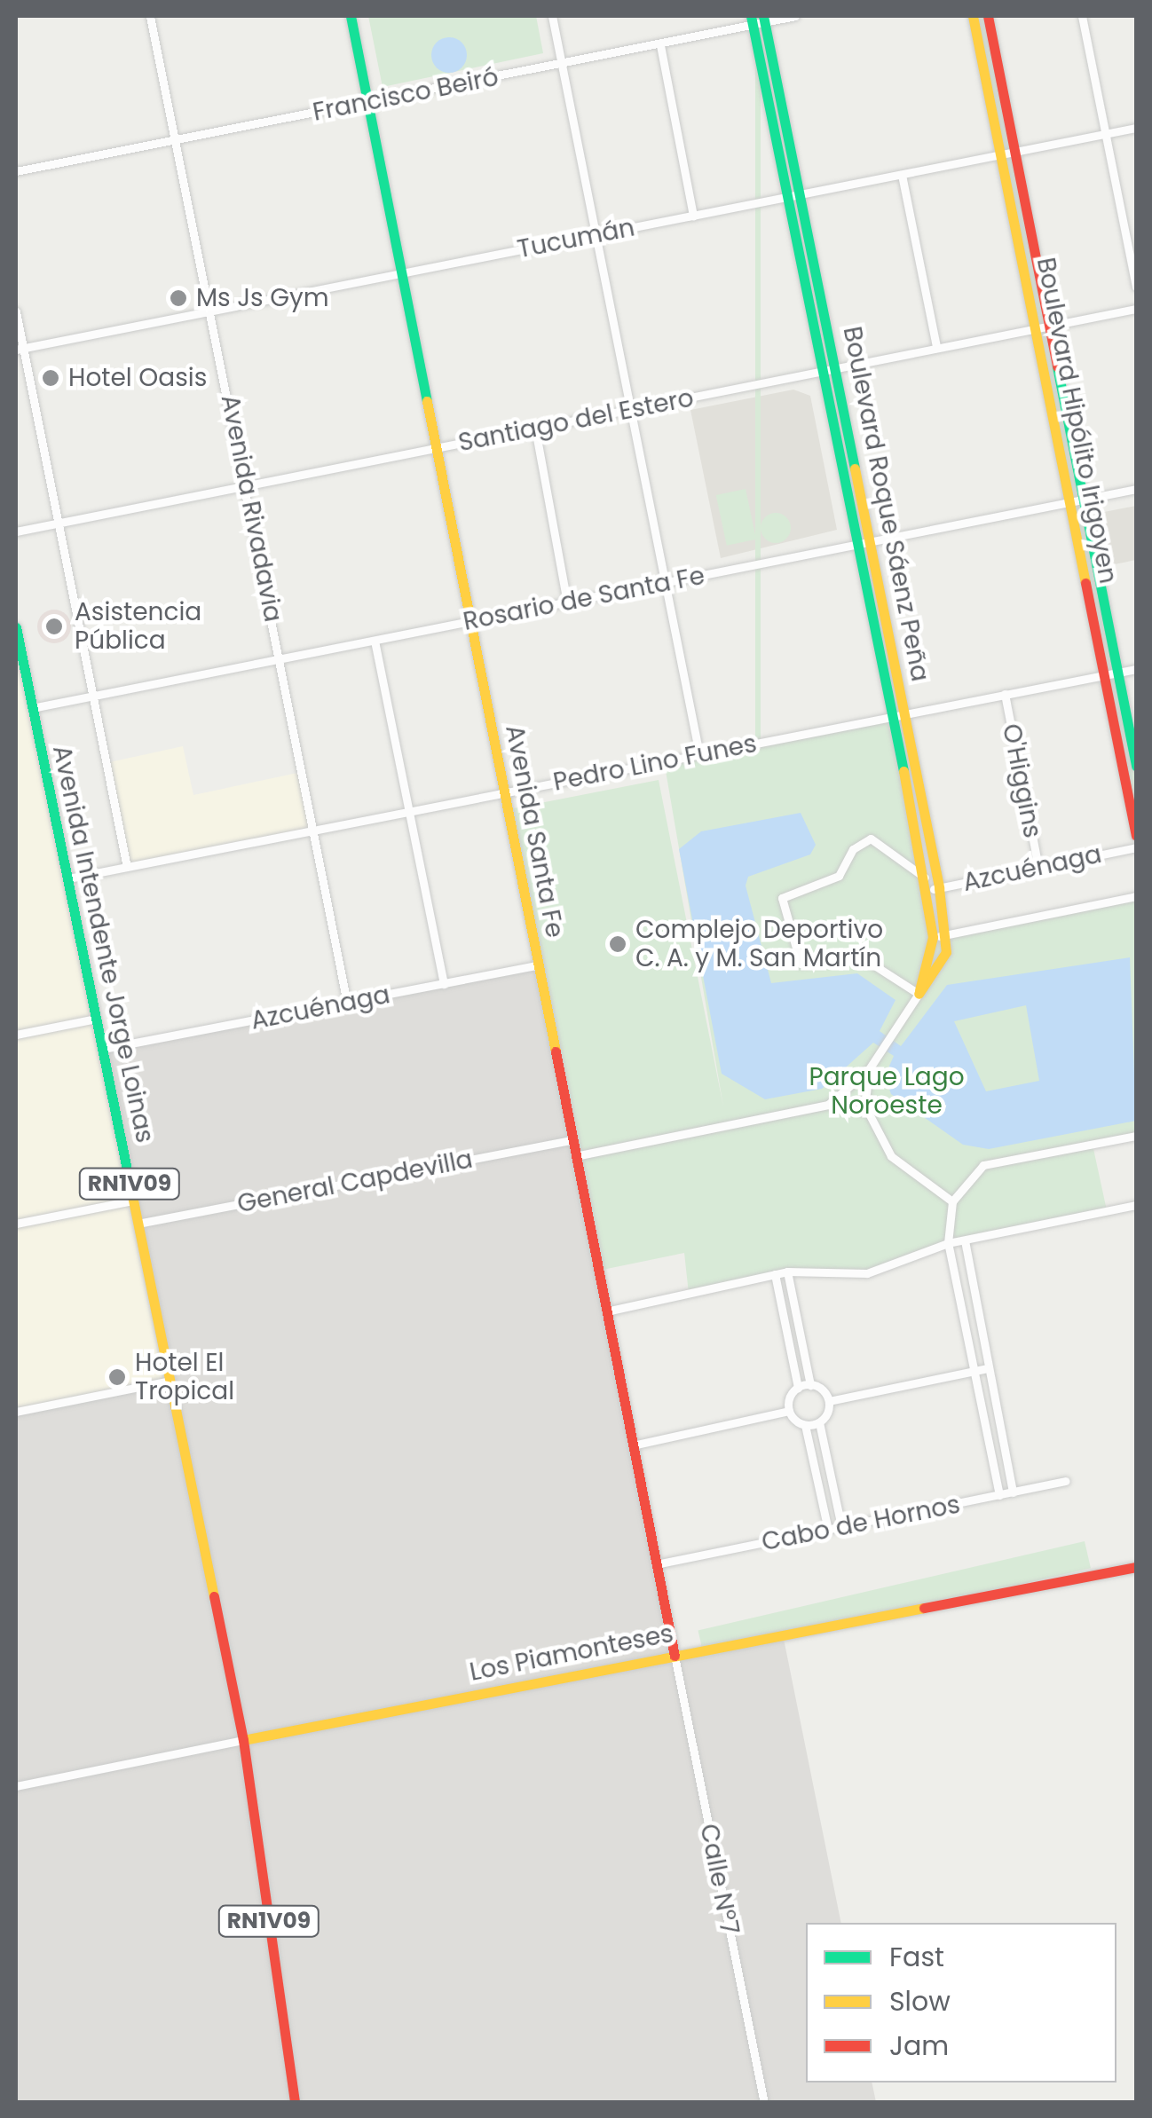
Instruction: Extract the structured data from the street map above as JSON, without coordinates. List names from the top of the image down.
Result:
{
  "streets": {
    "street": [
      "Francisco Beiró",
      "Tucumán",
      "Santiago del Estero",
      "Boulevard Hipólito Irigoyen",
      "Boulevard Roque Sáenz Peña",
      "Avenida Rivadavia",
      "Rosario de Santa Fe",
      "Pedro Lino Funes",
      "O'Higgins",
      "Avenida Santa Fe",
      "Azcuénaga",
      "Avenida Intendente Jorge Loinas",
      "General Capdevilla",
      "RN1V09",
      "Cabo de Hornos",
      "Los Piamonteses",
      "Calle Nº7"
    ]
  },
  "crossings": [
    ["Francisco Beiró", "Boulevard Roque Sáenz Peña"],
    ["Francisco Beiró", "Avenida Rivadavia"],
    ["Francisco Beiró", "Avenida Santa Fe"],
    ["Tucumán", "Boulevard Hipólito Irigoyen"],
    ["Tucumán", "Boulevard Roque Sáenz Peña"],
    ["Tucumán", "Avenida Rivadavia"],
    ["Tucumán", "Avenida Santa Fe"],
    ["Santiago del Estero", "Boulevard Hipólito Irigoyen"],
    ["Santiago del Estero", "Boulevard Roque Sáenz Peña"],
    ["Santiago del Estero", "Avenida Rivadavia"],
    ["Santiago del Estero", "Avenida Santa Fe"],
    ["Boulevard Hipólito Irigoyen", "Rosario de Santa Fe"],
    ["Boulevard Hipólito Irigoyen", "Pedro Lino Funes"],
    ["Boulevard Roque Sáenz Peña", "Rosario de Santa Fe"],
    ["Boulevard Roque Sáenz Peña", "Pedro Lino Funes"],
    ["Boulevard Roque Sáenz Peña", "Azcuénaga"],
    ["Avenida Rivadavia", "Rosario de Santa Fe"],
    ["Avenida Rivadavia", "Pedro Lino Funes"],
    ["Avenida Rivadavia", "Azcuénaga"],
    ["Rosario de Santa Fe", "Avenida Santa Fe"],
    ["Rosario de Santa Fe", "Avenida Intendente Jorge Loinas"],
    ["Pedro Lino Funes", "O'Higgins"],
    ["Pedro Lino Funes", "Avenida Santa Fe"],
    ["Pedro Lino Funes", "Avenida Intendente Jorge Loinas"],
    ["O'Higgins", "Azcuénaga"],
    ["Avenida Santa Fe", "Azcuénaga"],
    ["Avenida Santa Fe", "General Capdevilla"],
    ["Avenida Santa Fe", "Cabo de Hornos"],
    ["Avenida Santa Fe", "Los Piamonteses"],
    ["Avenida Santa Fe", "Calle Nº7"],
    ["Azcuénaga", "Avenida Intendente Jorge Loinas"],
    ["Avenida Intendente Jorge Loinas", "General Capdevilla"],
    ["Avenida Intendente Jorge Loinas", "RN1V09"],
    ["Avenida Intendente Jorge Loinas", "Los Piamonteses"],
    ["RN1V09", "Los Piamonteses"],
    ["Los Piamonteses", "Calle Nº7"]
  ],
  "parks": ["Parque Lago Noroeste"],
  "places": [
    "Ms Js Gym",
    "Hotel Oasis",
    "Asistencia Pública",
    "Complejo Deportivo C. A. y M. San Martín",
    "Hotel El Tropical"
  ],
  "legend": ["Fast", "Slow", "Jam"]
}
